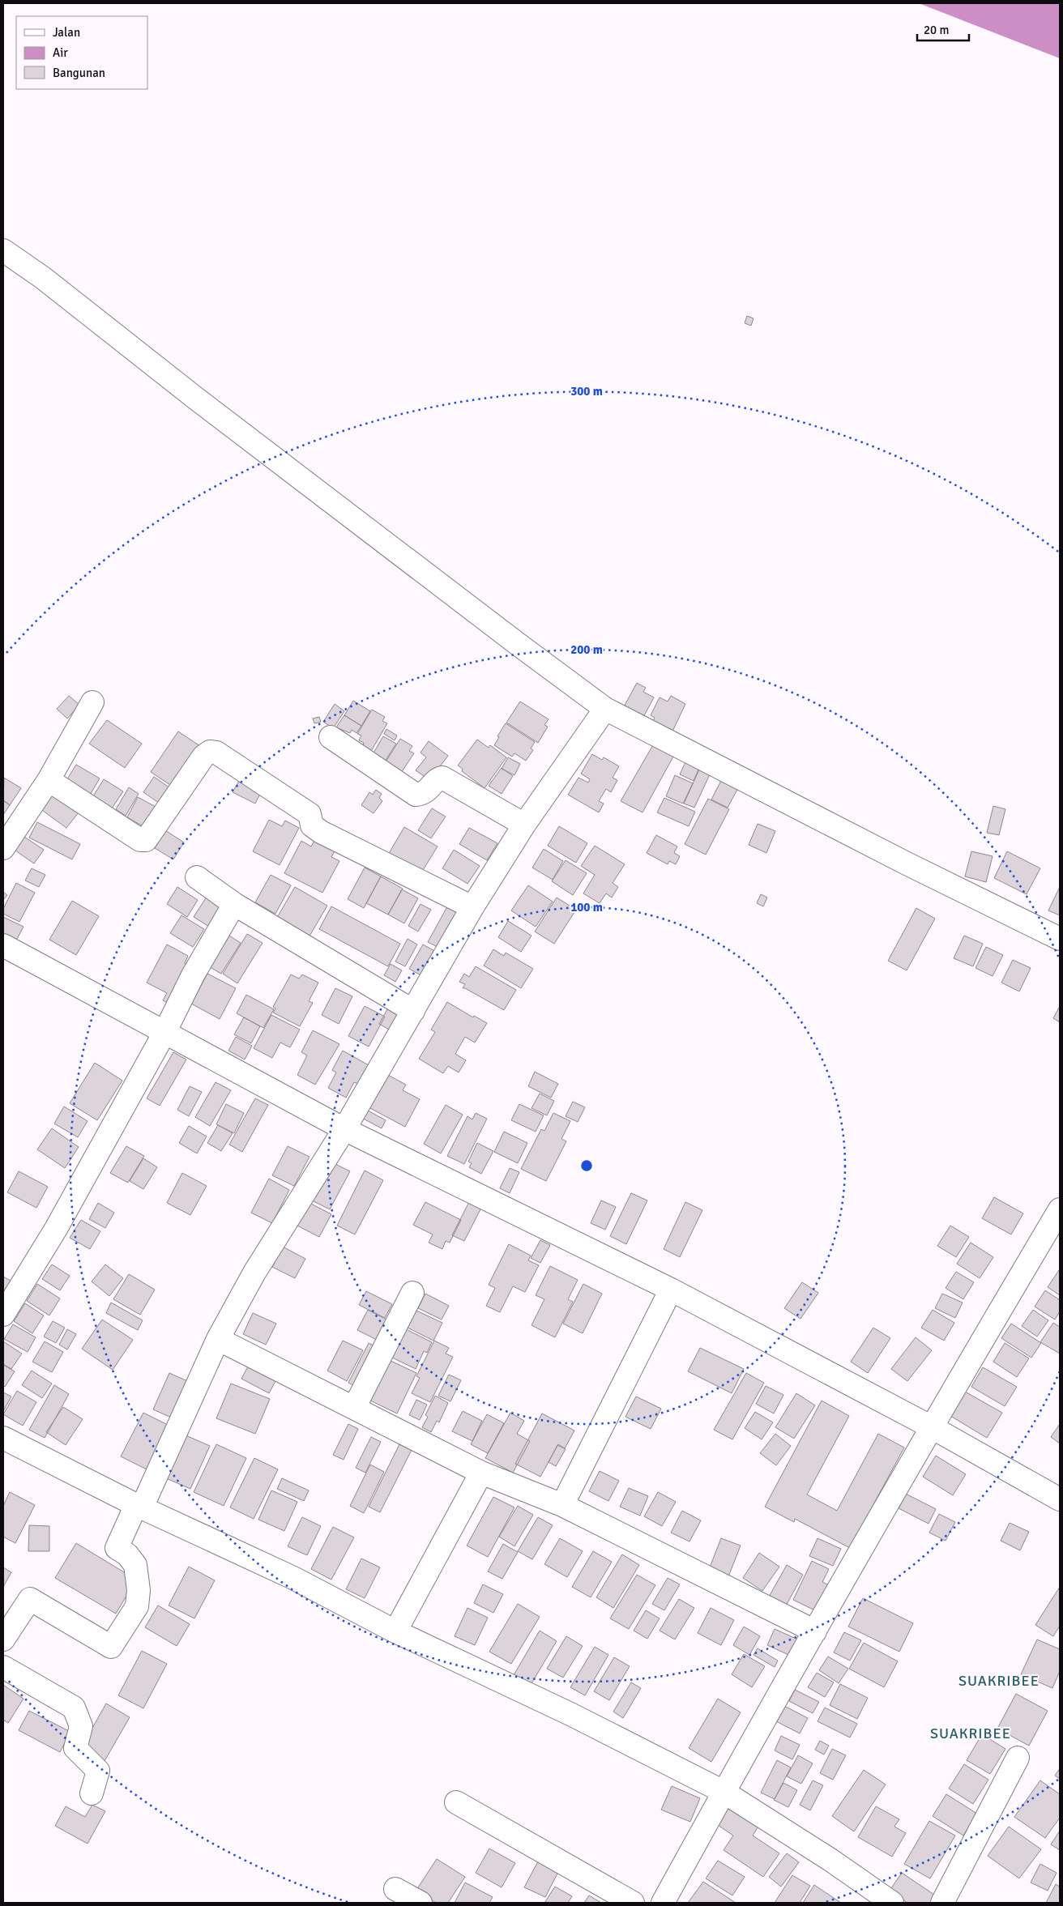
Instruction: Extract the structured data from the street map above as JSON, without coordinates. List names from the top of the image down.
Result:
{
  "districts": ["SUAKRIBEE", "SUAKRIBEE"],
  "legend": ["Jalan", "Air", "Bangunan"],
  "scale_bar": "20 m",
  "rings": ["300 m", "200 m", "100 m"]
}
